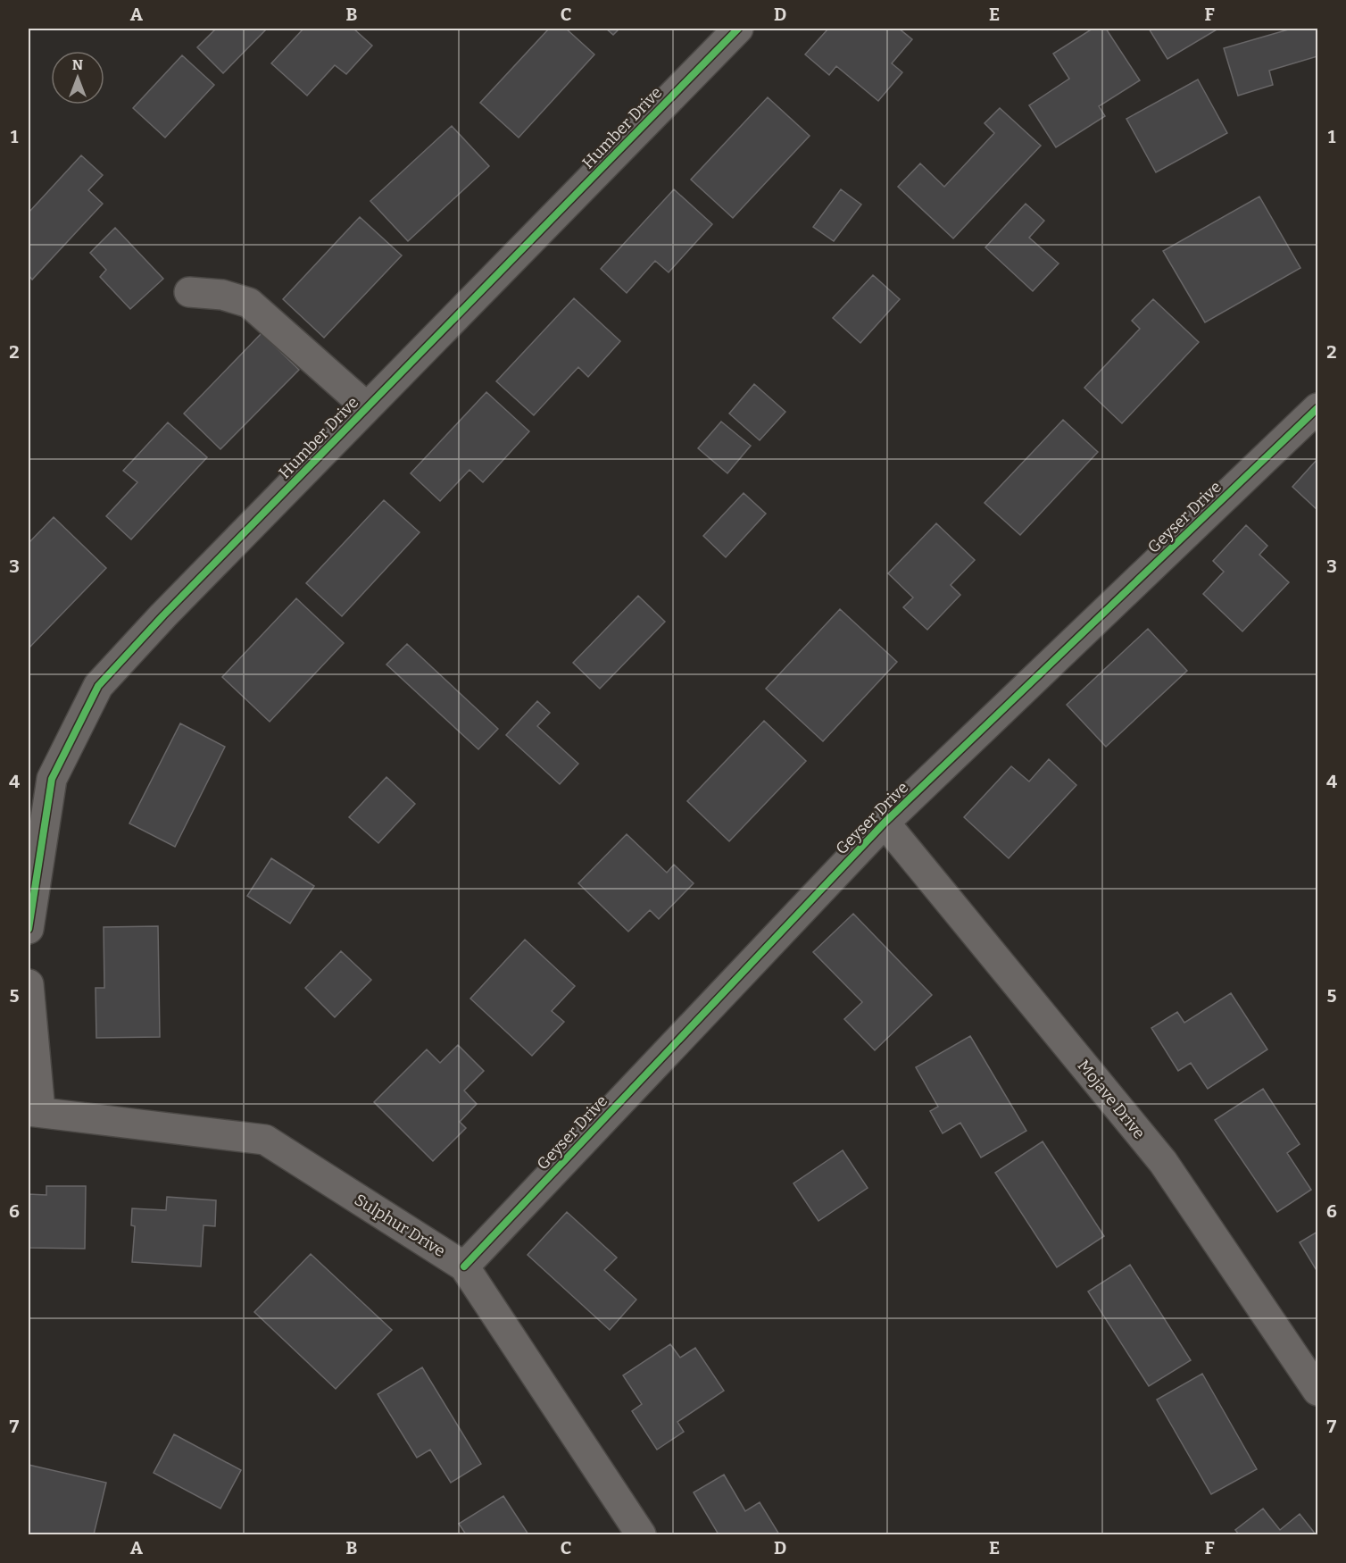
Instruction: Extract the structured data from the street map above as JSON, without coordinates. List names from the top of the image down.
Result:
{
  "streets": {
    "street": [
      "Humber Drive",
      "Geyser Drive",
      "Mojave Drive",
      "Sulphur Drive"
    ]
  },
  "crossings": [
    ["Geyser Drive", "Mojave Drive"],
    ["Geyser Drive", "Sulphur Drive"]
  ],
  "north": "top",
  "grid": {
    "columns": [
      "A",
      "B",
      "C",
      "D",
      "E",
      "F"
    ],
    "rows": [
      "1",
      "2",
      "3",
      "4",
      "5",
      "6",
      "7"
    ]
  }
}
